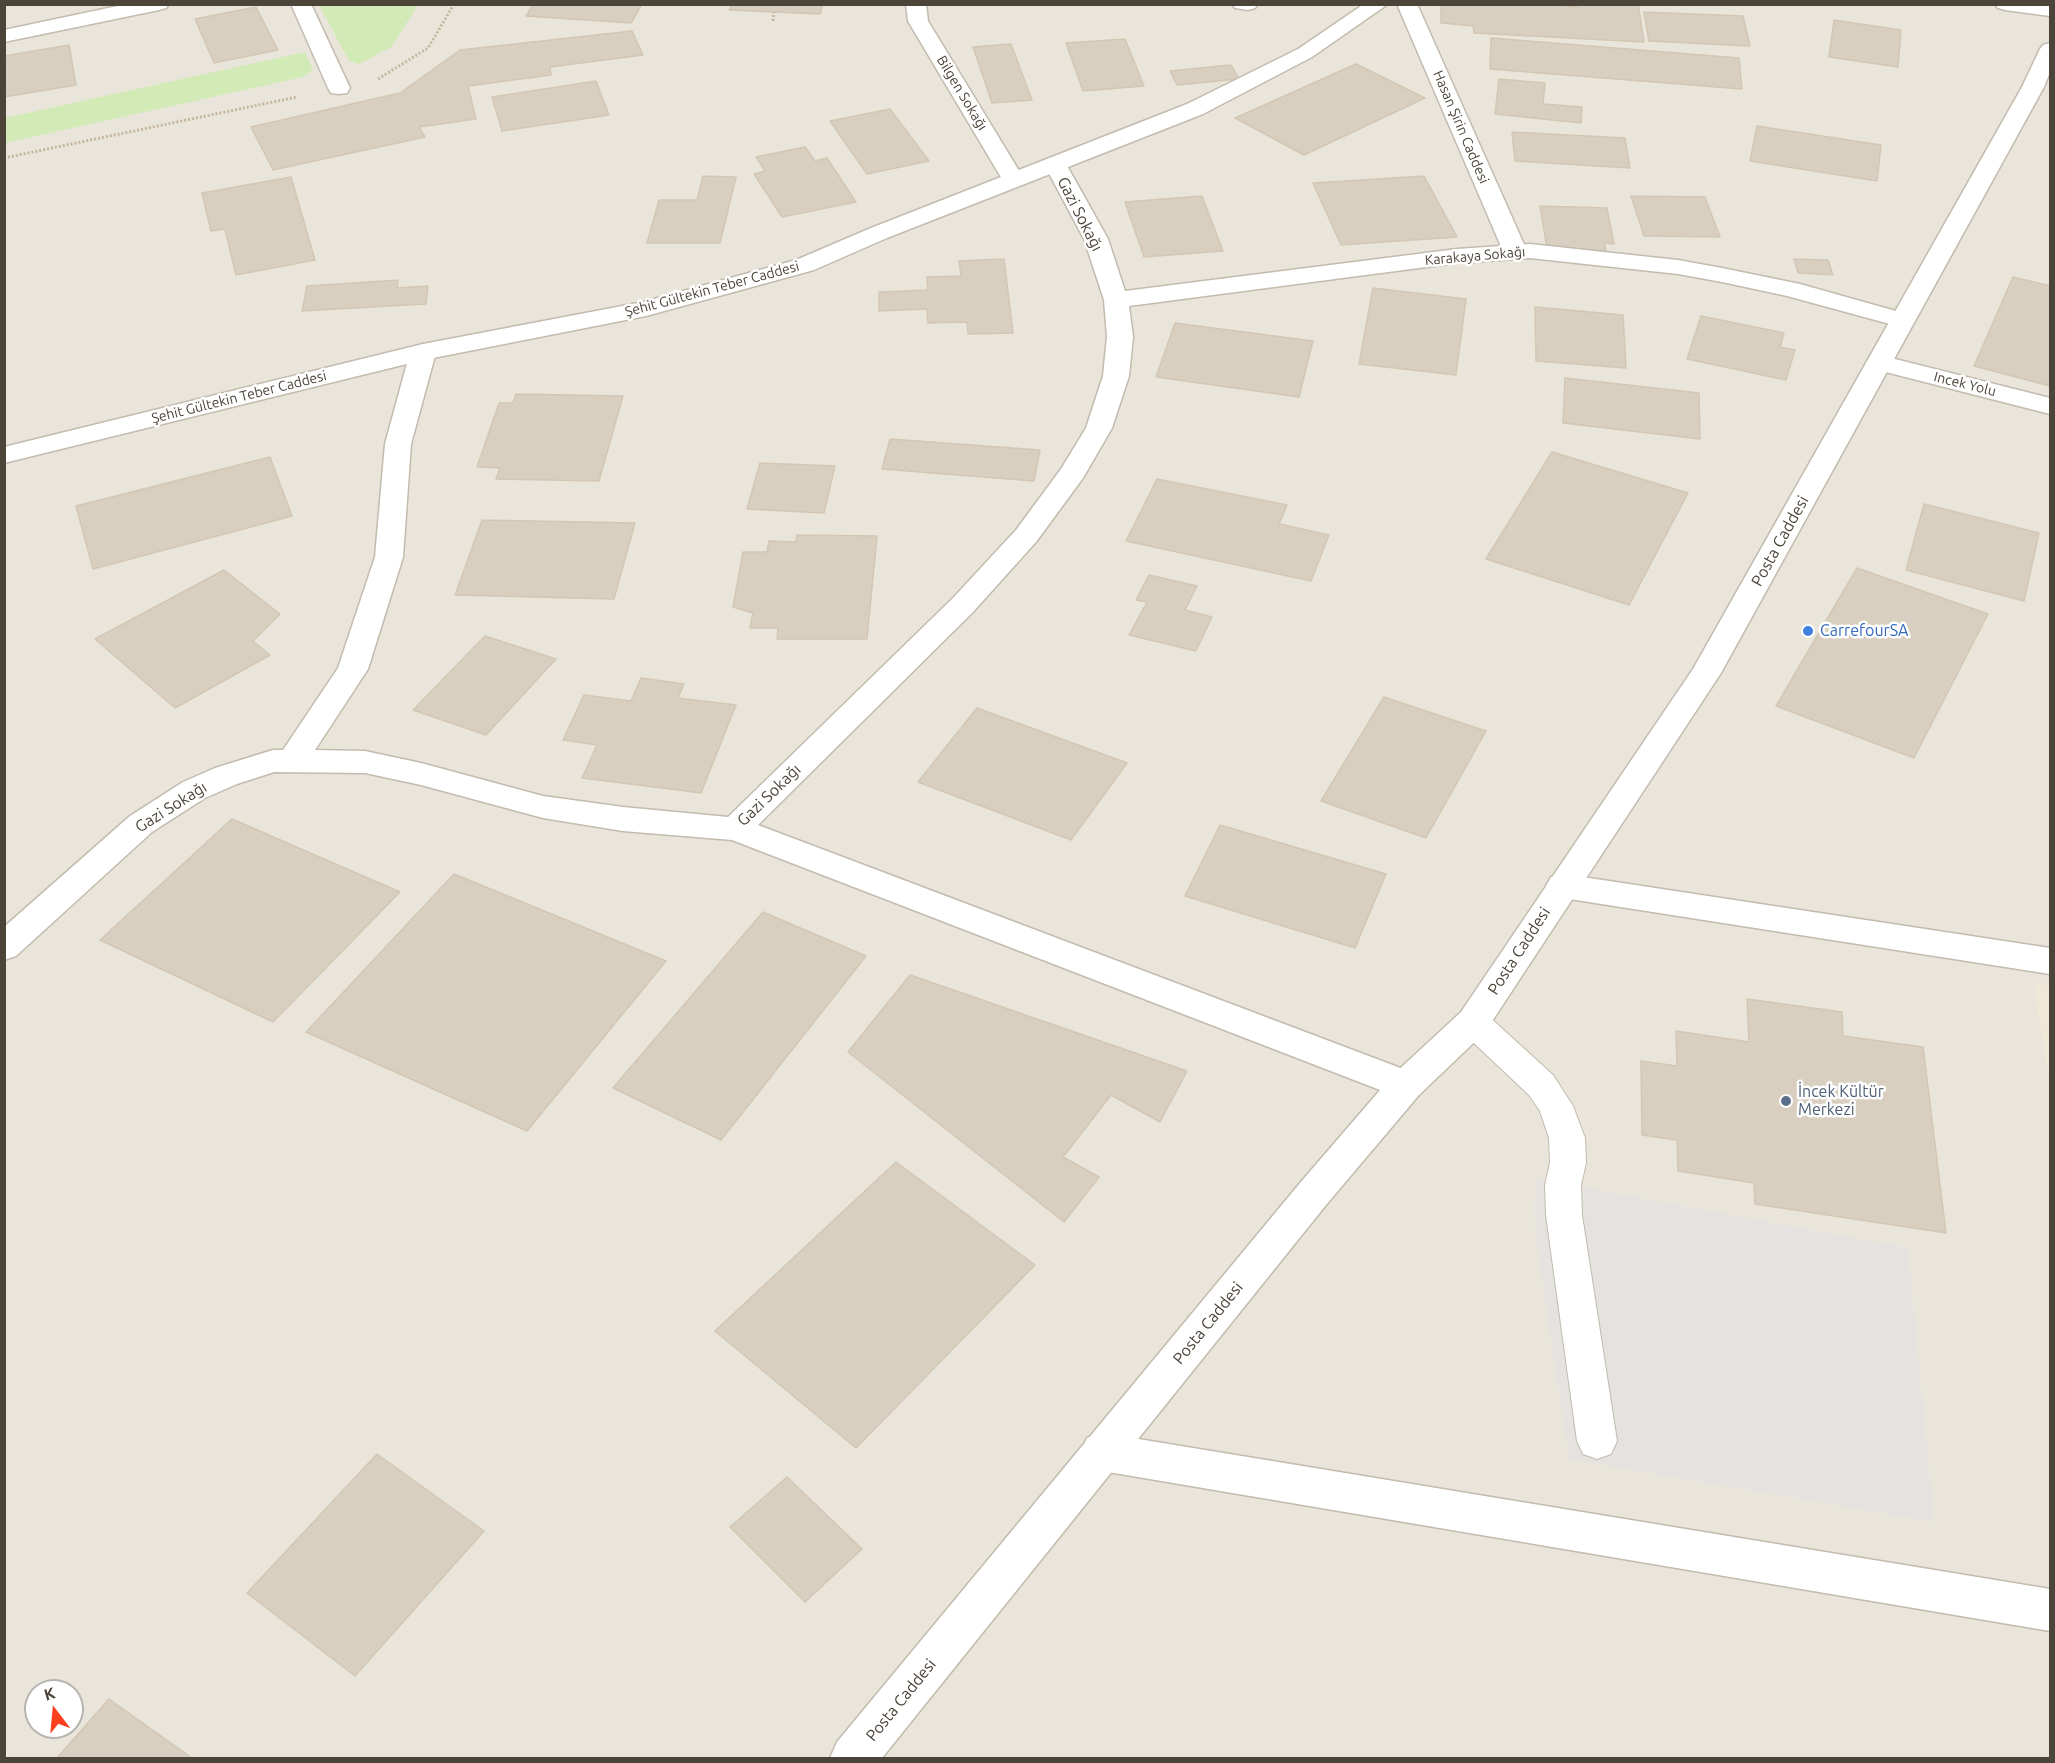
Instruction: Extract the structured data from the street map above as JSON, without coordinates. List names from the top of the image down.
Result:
{
  "streets": {
    "street": [
      "Bilgen Sokağı",
      "Hasan Şirin Caddesi",
      "Gazi Sokağı",
      "Karakaya Sokağı",
      "Şehit Gültekin Teber Caddesi",
      "Incek Yolu",
      "Posta Caddesi"
    ]
  },
  "crossings": [
    ["Bilgen Sokağı", "Şehit Gültekin Teber Caddesi"],
    ["Hasan Şirin Caddesi", "Karakaya Sokağı"],
    ["Gazi Sokağı", "Karakaya Sokağı"],
    ["Gazi Sokağı", "Şehit Gültekin Teber Caddesi"],
    ["Karakaya Sokağı", "Posta Caddesi"],
    ["Incek Yolu", "Posta Caddesi"]
  ],
  "places": ["CarrefourSA", "İncek Kültür Merkezi"],
  "north": "top"
}
